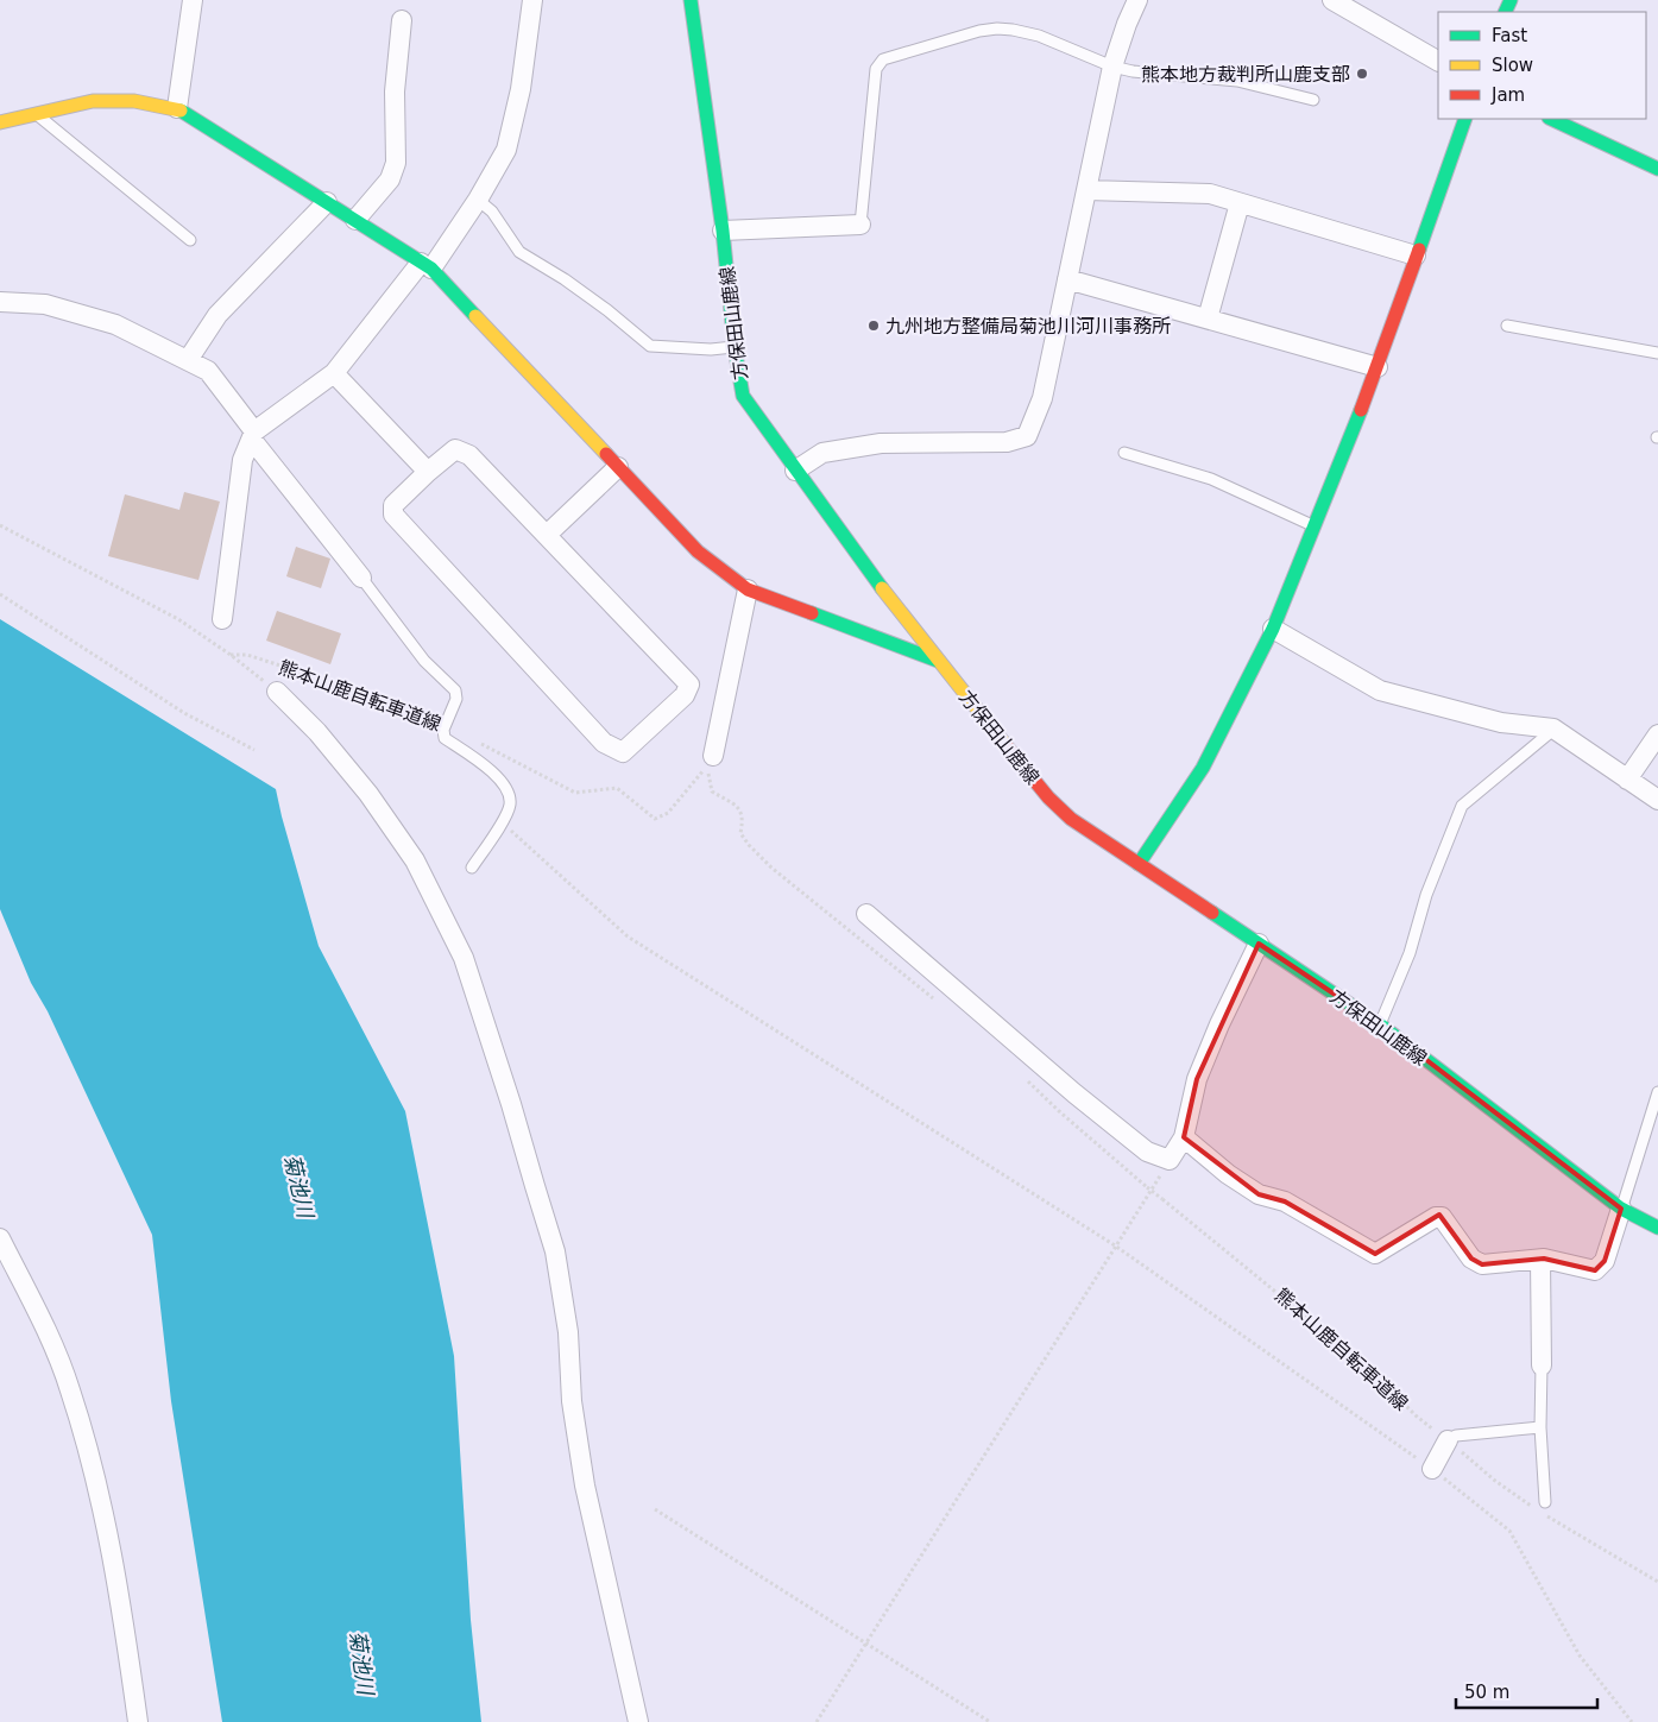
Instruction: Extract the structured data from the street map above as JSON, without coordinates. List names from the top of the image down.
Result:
{
  "streets": {
    "street": ["方保田山鹿線"],
    "path": ["熊本山鹿自転車道線"]
  },
  "water": ["菊池川"],
  "places": ["熊本地方裁判所山鹿支部", "九州地方整備局菊池川河川事務所"],
  "legend": ["Fast", "Slow", "Jam"],
  "scale_bar": "50 m"
}
